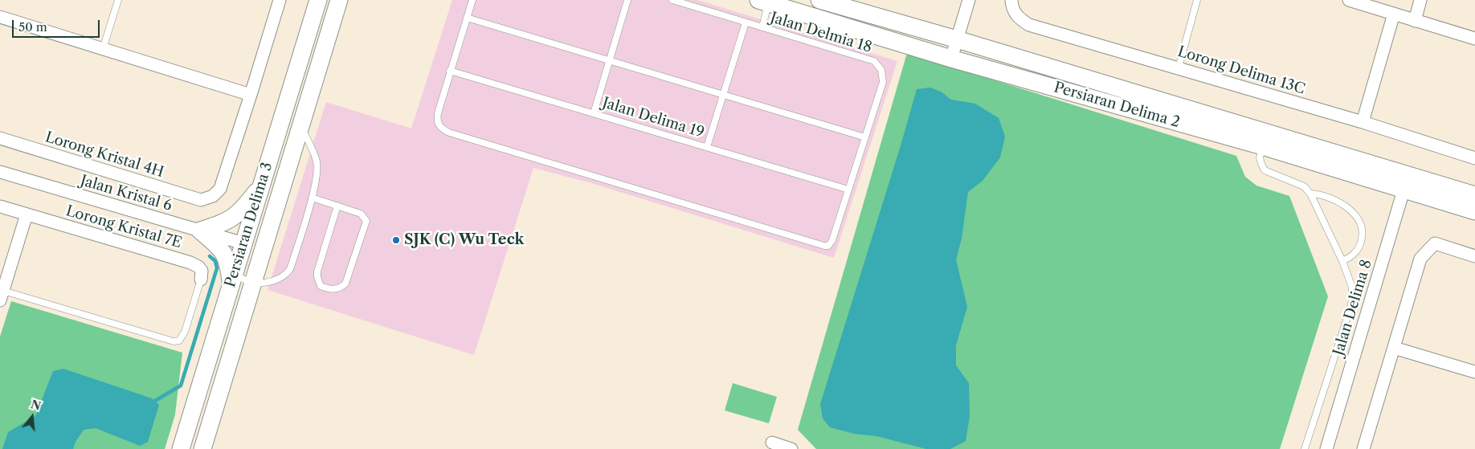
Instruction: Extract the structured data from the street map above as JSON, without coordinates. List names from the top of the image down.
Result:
{
  "streets": {
    "street": [
      "Lorong Delima 13C",
      "Persiaran Delima 2",
      "Lorong Kristal 4H",
      "Jalan Kristal 6",
      "Persiaran Delima 3",
      "Lorong Kristal 7E",
      "Jalan Delima 8"
    ],
    "lane": ["Jalan Delmia 18", "Jalan Delima 19"]
  },
  "crossings": [
    ["Jalan Delmia 18", "Jalan Delima 19"],
    ["Persiaran Delima 2", "Jalan Delima 8"],
    ["Jalan Kristal 6", "Persiaran Delima 3"]
  ],
  "places": ["SJK (C) Wu Teck"],
  "scale_bar": "50 m",
  "north": "top"
}
